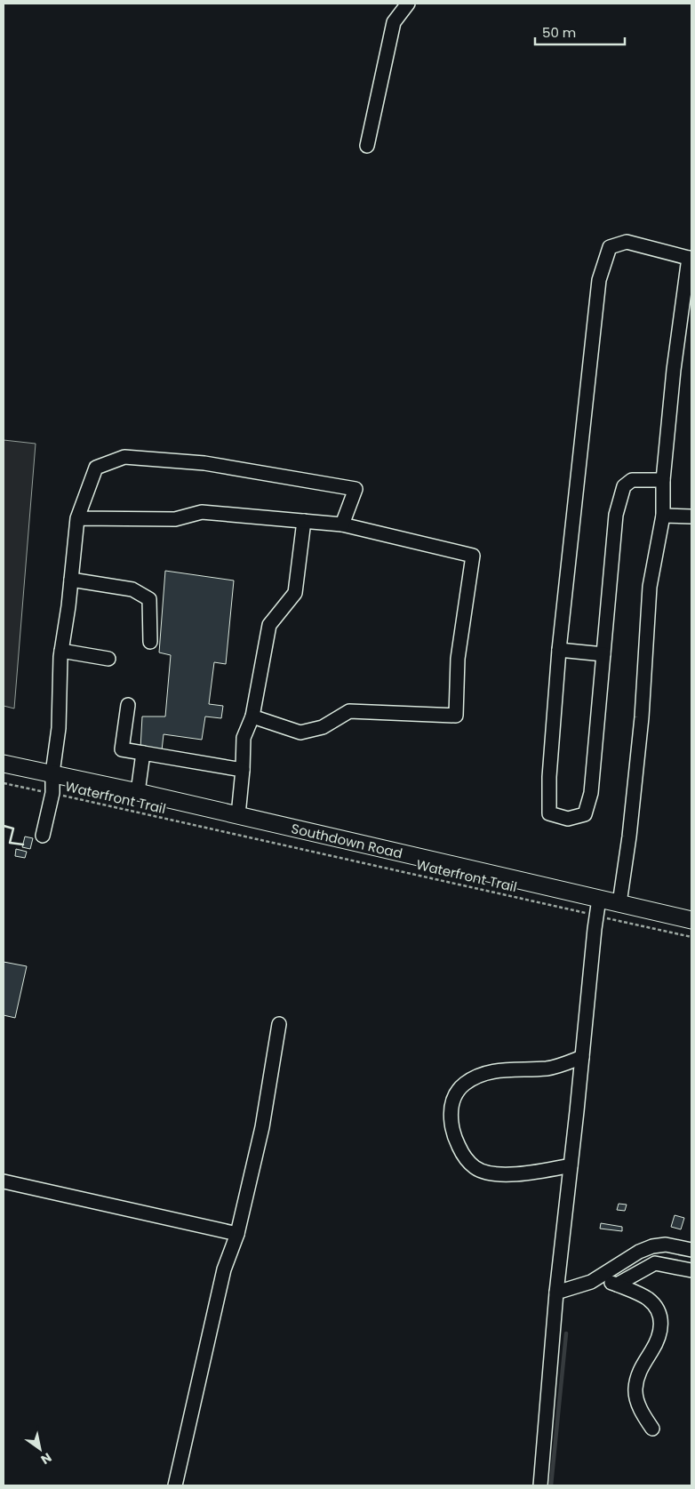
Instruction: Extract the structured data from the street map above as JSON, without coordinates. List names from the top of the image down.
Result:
{
  "streets": {
    "main road": ["Southdown Road"],
    "path": ["Waterfront Trail"]
  },
  "scale_bar": "50 m",
  "north": "bottom right"
}
